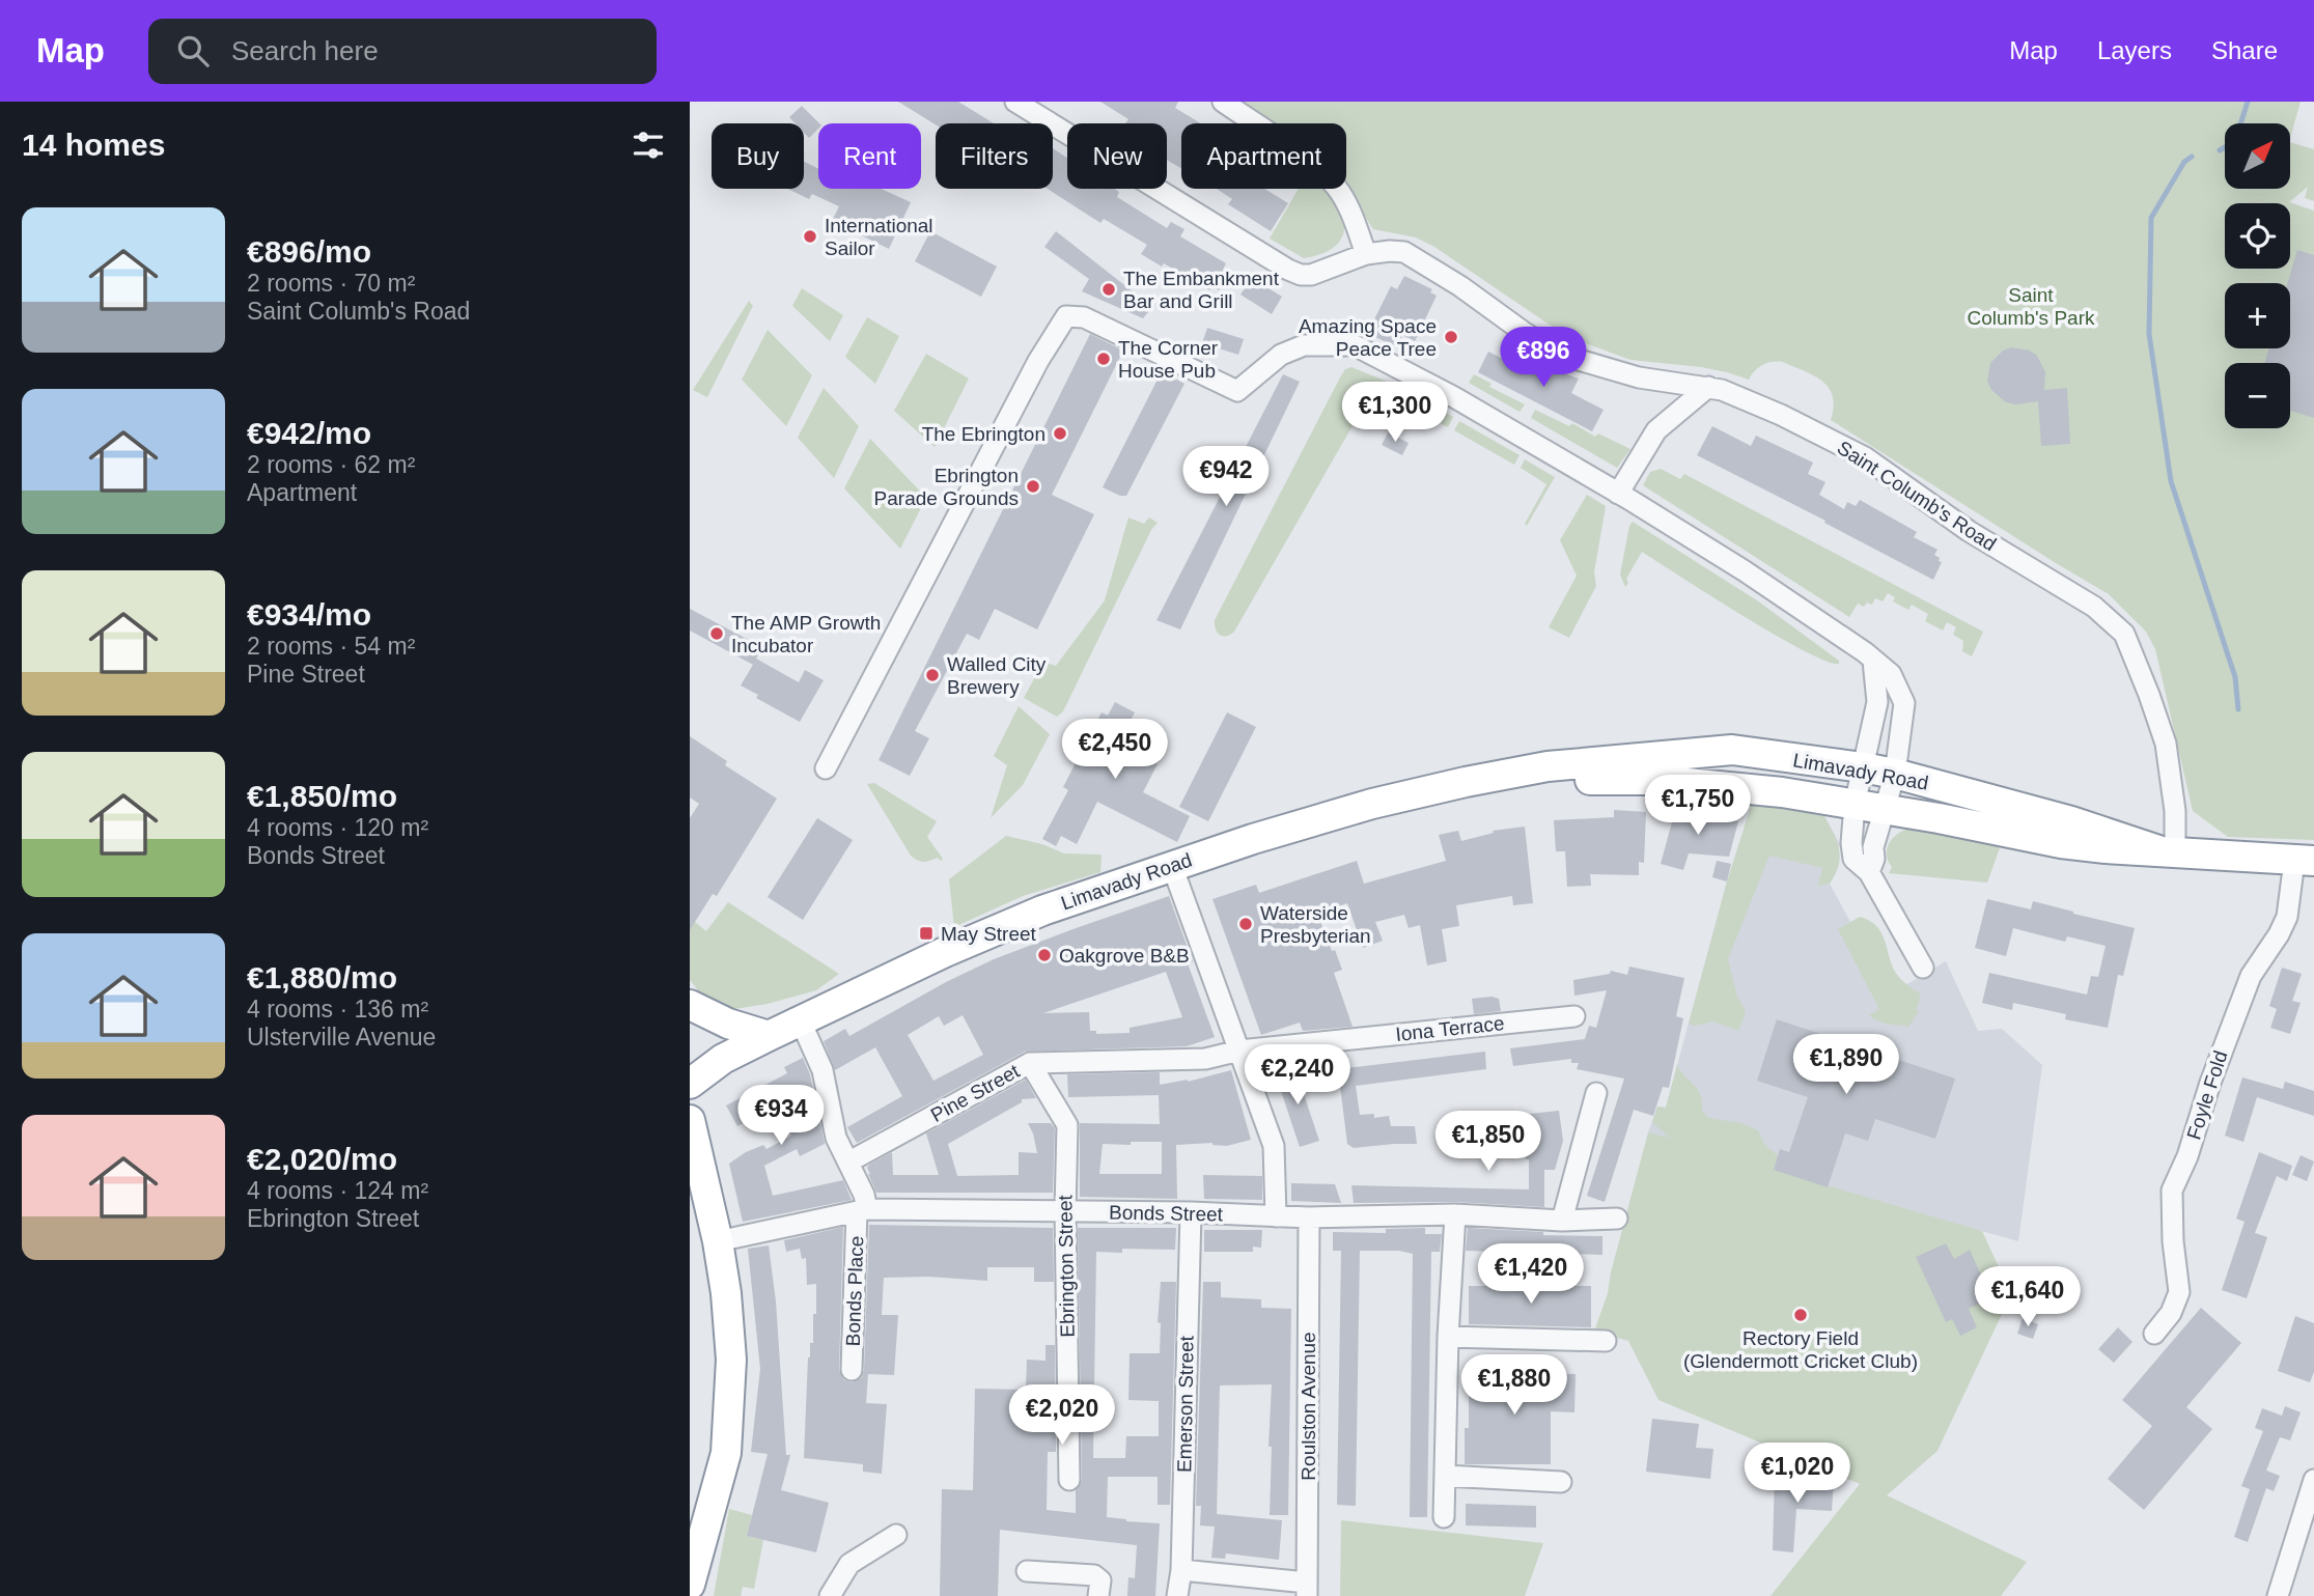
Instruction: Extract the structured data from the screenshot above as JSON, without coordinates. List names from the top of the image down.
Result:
{
  "streets": {
    "highway": ["Limavady Road"],
    "street": [
      "Saint Columb's Road",
      "Iona Terrace",
      "Pine Street",
      "Foyle Fold",
      "Bonds Street",
      "Ebrington Street",
      "Bonds Place",
      "Emerson Street",
      "Roulston Avenue"
    ]
  },
  "crossings": [
    ["Saint Columb's Road", "Limavady Road"],
    ["Limavady Road", "Foyle Fold"],
    ["Limavady Road", "Bonds Place"],
    ["Iona Terrace", "Pine Street"],
    ["Pine Street", "Ebrington Street"],
    ["Pine Street", "Bonds Place"],
    ["Bonds Street", "Ebrington Street"],
    ["Bonds Street", "Bonds Place"],
    ["Bonds Street", "Emerson Street"],
    ["Bonds Street", "Roulston Avenue"]
  ],
  "parks": ["Saint Columb's Park"],
  "places": {
    "other": [
      "International Sailor",
      "The Embankment Bar and Grill",
      "Amazing Space Peace Tree",
      "The Corner House Pub",
      "The Ebrington",
      "Ebrington Parade Grounds",
      "The AMP Growth Incubator",
      "Walled City Brewery",
      "Waterside Presbyterian",
      "Oakgrove B&B",
      "Rectory Field (Glendermott Cricket Club)"
    ],
    "transit": ["May Street"]
  },
  "north": "top right",
  "page": {
    "header": "Map",
    "search": "Search here",
    "nav": ["Map", "Layers", "Share"],
    "heading": "14 homes",
    "map_buttons": ["+", "−"],
    "chip": [
      "Buy",
      "Rent",
      "Filters",
      "New",
      "Apartment"
    ],
    "list": [
      {
        "name": "€896/mo",
        "note": "2 rooms · 70 m² · Saint Columb's Road"
      },
      {
        "name": "€942/mo",
        "note": "2 rooms · 62 m² · Apartment"
      },
      {
        "name": "€934/mo",
        "note": "2 rooms · 54 m² · Pine Street"
      },
      {
        "name": "€1,850/mo",
        "note": "4 rooms · 120 m² · Bonds Street"
      },
      {
        "name": "€1,880/mo",
        "note": "4 rooms · 136 m² · Ulsterville Avenue"
      },
      {
        "name": "€2,020/mo",
        "note": "4 rooms · 124 m² · Ebrington Street"
      }
    ],
    "price": [
      "€896",
      "€1,300",
      "€942",
      "€2,450",
      "€1,750",
      "€1,890",
      "€2,240",
      "€934",
      "€1,850",
      "€1,420",
      "€1,640",
      "€1,880",
      "€2,020",
      "€1,020"
    ]
  }
}
